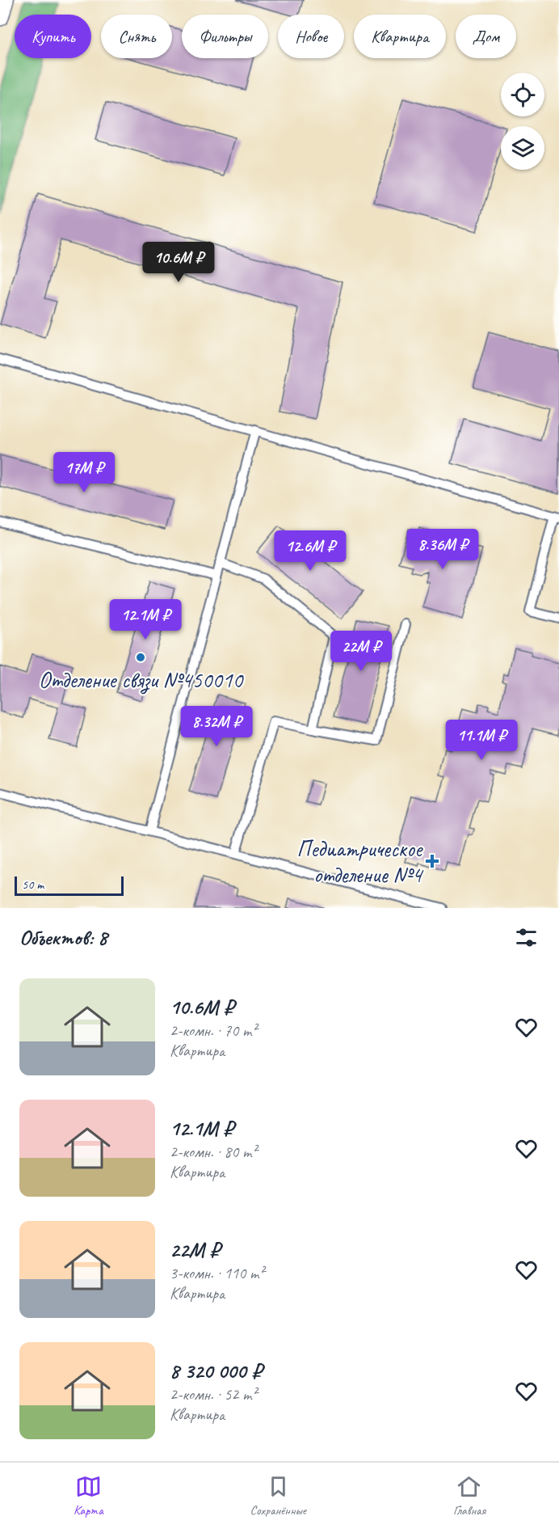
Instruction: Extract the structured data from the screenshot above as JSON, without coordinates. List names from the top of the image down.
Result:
{
  "places": {
    "other": ["Отделение связи №450010"],
    "health": ["Педиатрическое отделение №4"]
  },
  "scale_bar": "50 m",
  "page": {
    "chip": [
      "Купить",
      "Снять",
      "Фильтры",
      "Новое",
      "Квартира",
      "Дом"
    ],
    "price": [
      "10.6M ₽",
      "17M ₽",
      "8.36M ₽",
      "12.6M ₽",
      "12.1M ₽",
      "22M ₽",
      "8.32M ₽",
      "11.1M ₽"
    ],
    "scale": "50 m",
    "heading": "Объектов: 8",
    "list": [
      {
        "name": "10.6M ₽",
        "note": "2-комн. · 70 m² · Квартира"
      },
      {
        "name": "12.1M ₽",
        "note": "2-комн. · 80 m² · Квартира"
      },
      {
        "name": "22M ₽",
        "note": "3-комн. · 110 m² · Квартира"
      },
      {
        "name": "8 320 000 ₽",
        "note": "2-комн. · 52 m² · Квартира"
      }
    ],
    "tabs": ["Карта", "Сохранённые", "Главная"]
  }
}
